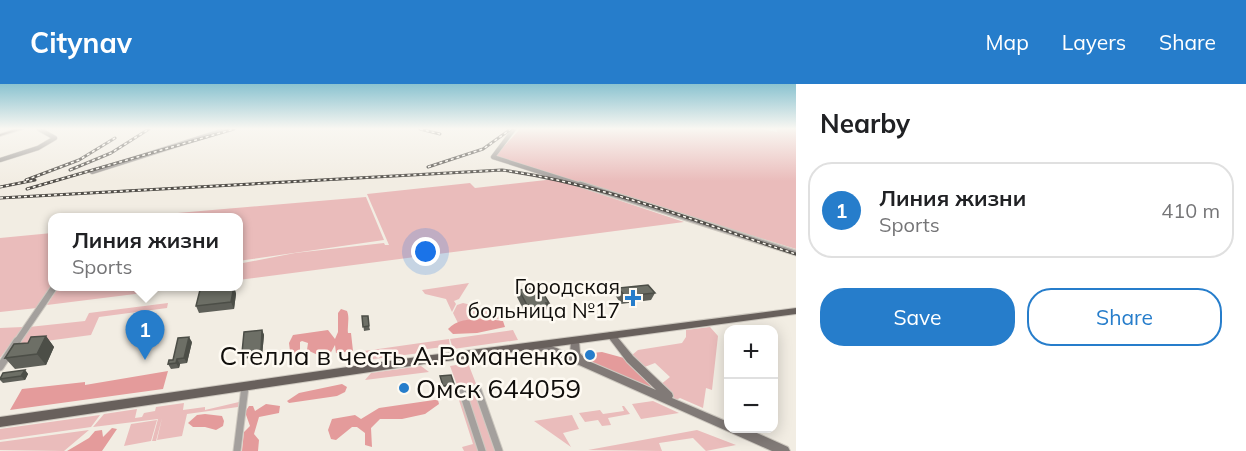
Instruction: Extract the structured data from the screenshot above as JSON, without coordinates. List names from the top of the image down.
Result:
{
  "places": {
    "health": ["Городская больница №17"],
    "other": ["Стелла в честь А.Романенко", "Омск 644059"]
  },
  "page": {
    "header": "Citynav",
    "nav": ["Map", "Layers", "Share"],
    "heading": "Nearby",
    "list": [
      {
        "mark": "1",
        "name": "Линия жизни",
        "note": "Sports",
        "value": "410 m"
      }
    ],
    "popup": ["Линия жизни", "Sports"],
    "buttons": ["Save", "Share"],
    "pins": "1",
    "map_buttons": ["+", "−"]
  }
}
